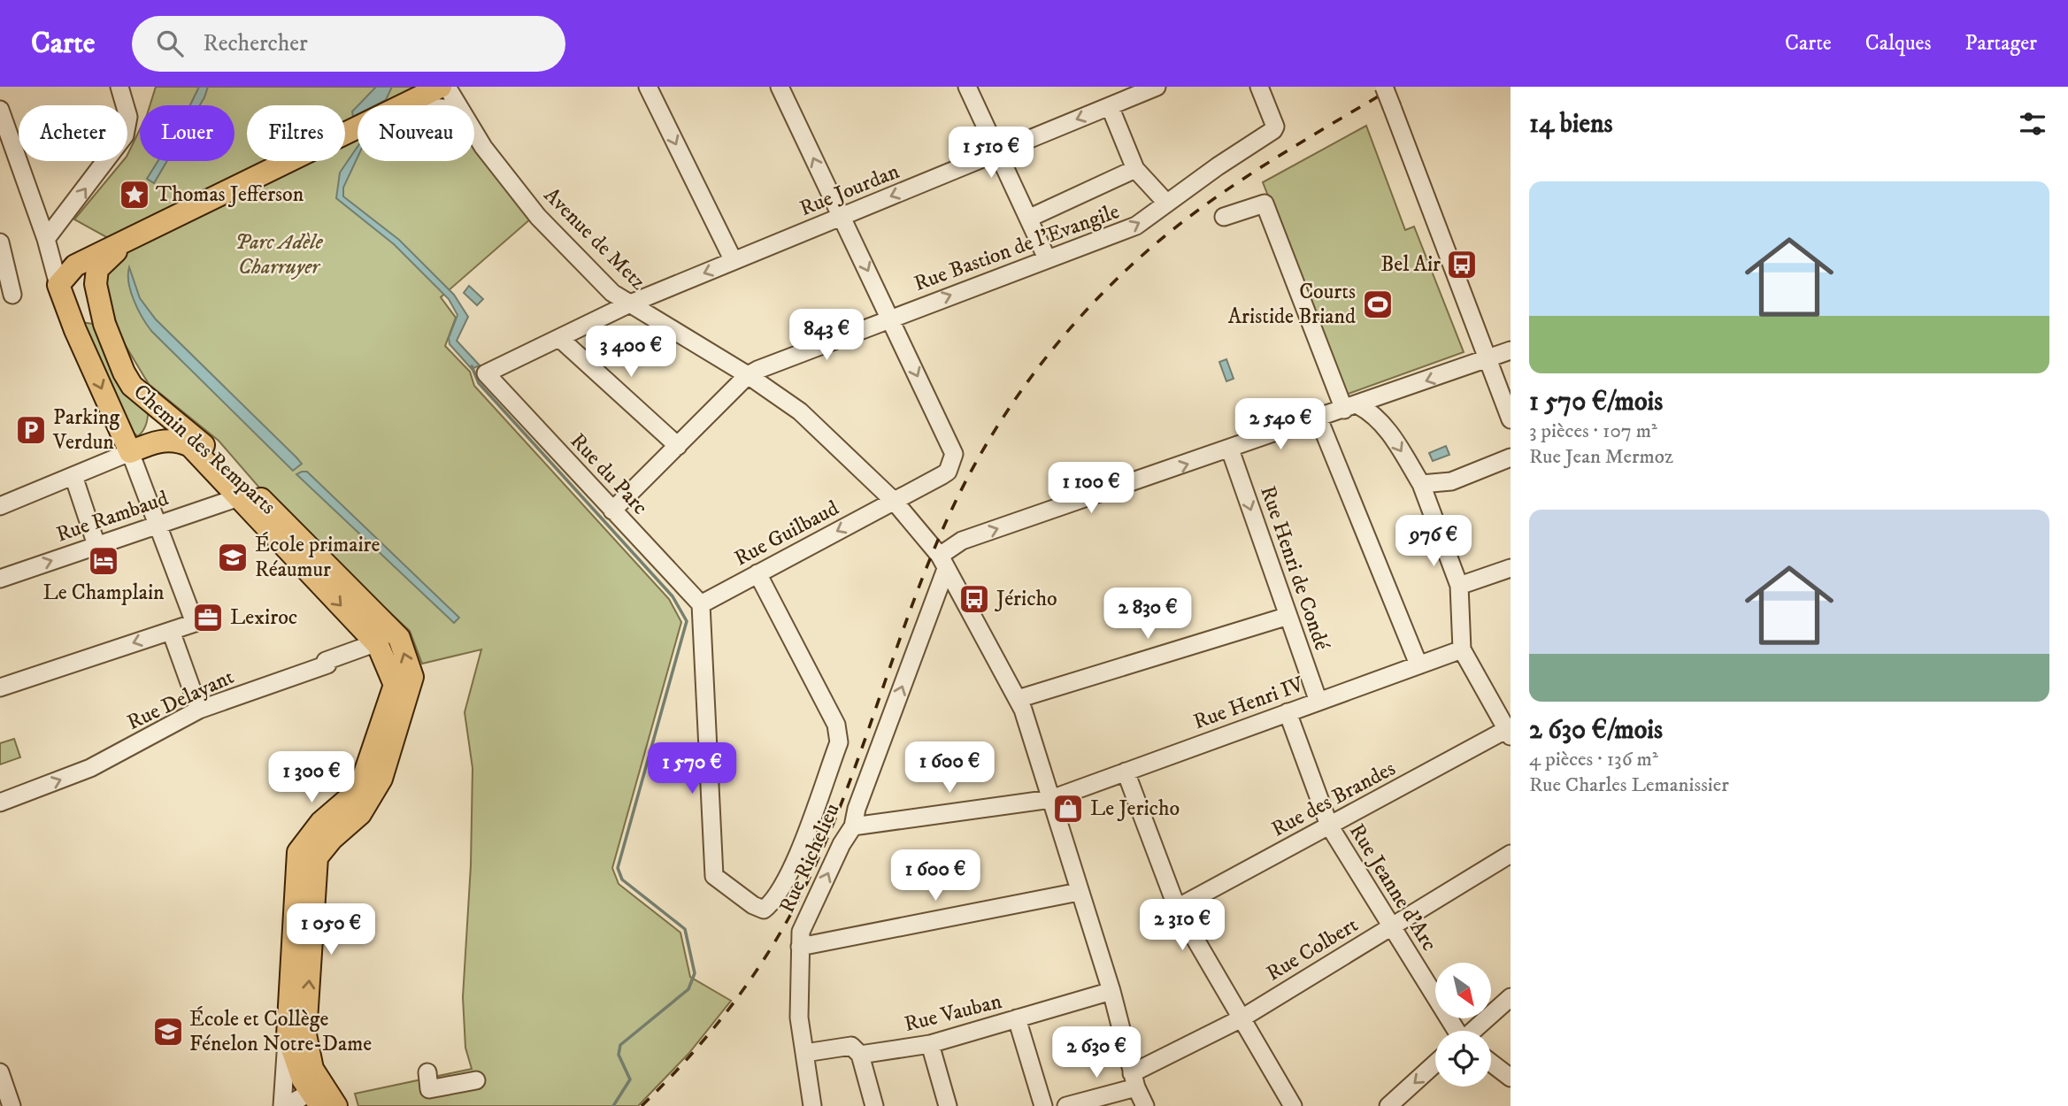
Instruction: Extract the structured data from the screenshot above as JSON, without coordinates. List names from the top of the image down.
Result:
{
  "streets": {
    "main road": ["Chemin des Remparts"],
    "street": [
      "Rue Jourdan",
      "Avenue de Metz",
      "Rue Bastion de l'Evangile",
      "Rue du Parc",
      "Rue Rambaud",
      "Rue Guilbaud",
      "Rue Henri de Condé",
      "Rue Delayant",
      "Rue Henri IV",
      "Rue des Brandes",
      "Rue Richelieu",
      "Rue Jeanne d'Arc",
      "Rue Colbert",
      "Rue Vauban"
    ]
  },
  "crossings": [
    ["Rue Jourdan", "Avenue de Metz"],
    ["Rue Jourdan", "Rue du Parc"],
    ["Rue Jourdan", "Rue Guilbaud"],
    ["Avenue de Metz", "Rue Bastion de l'Evangile"],
    ["Avenue de Metz", "Rue Guilbaud"],
    ["Avenue de Metz", "Rue Henri IV"],
    ["Avenue de Metz", "Rue Richelieu"],
    ["Avenue de Metz", "Rue Colbert"],
    ["Avenue de Metz", "Rue Vauban"],
    ["Rue Bastion de l'Evangile", "Rue Guilbaud"],
    ["Chemin des Remparts", "Rue Rambaud"],
    ["Chemin des Remparts", "Rue Delayant"],
    ["Rue du Parc", "Rue Guilbaud"],
    ["Rue Henri de Condé", "Rue Henri IV"],
    ["Rue Henri IV", "Rue Richelieu"],
    ["Rue Henri IV", "Rue Jeanne d'Arc"],
    ["Rue des Brandes", "Rue Jeanne d'Arc"],
    ["Rue Richelieu", "Rue Vauban"],
    ["Rue Jeanne d'Arc", "Rue Colbert"]
  ],
  "one_way": ["Rue Richelieu"],
  "parks": ["Parc Adèle Charruyer"],
  "places": {
    "place": ["Thomas Jefferson"],
    "bus stop": ["Bel Air", "Jéricho"],
    "sports": ["Courts Aristide Briand"],
    "parking": ["Parking Verdun"],
    "school or university": ["École primaire Réaumur", "École et Collège Fénelon Notre-Dame"],
    "hotel": ["Le Champlain"],
    "office": ["Lexiroc"],
    "shop": ["Le Jericho"]
  },
  "north": "bottom right",
  "page": {
    "header": "Carte",
    "search": "Rechercher",
    "nav": ["Carte", "Calques", "Partager"],
    "heading": "14 biens",
    "chip": [
      "Acheter",
      "Louer",
      "Filtres",
      "Nouveau"
    ],
    "price": [
      "1 510 €",
      "843 €",
      "3 400 €",
      "2 540 €",
      "1 100 €",
      "976 €",
      "2 830 €",
      "1 600 €",
      "1 570 €",
      "1 300 €",
      "1 600 €",
      "2 310 €",
      "1 050 €",
      "2 630 €"
    ],
    "list": [
      {
        "name": "1 570 €/mois",
        "note": "3 pièces · 107 m² · Rue Jean Mermoz"
      },
      {
        "name": "2 630 €/mois",
        "note": "4 pièces · 136 m² · Rue Charles Lemanissier"
      }
    ]
  }
}
